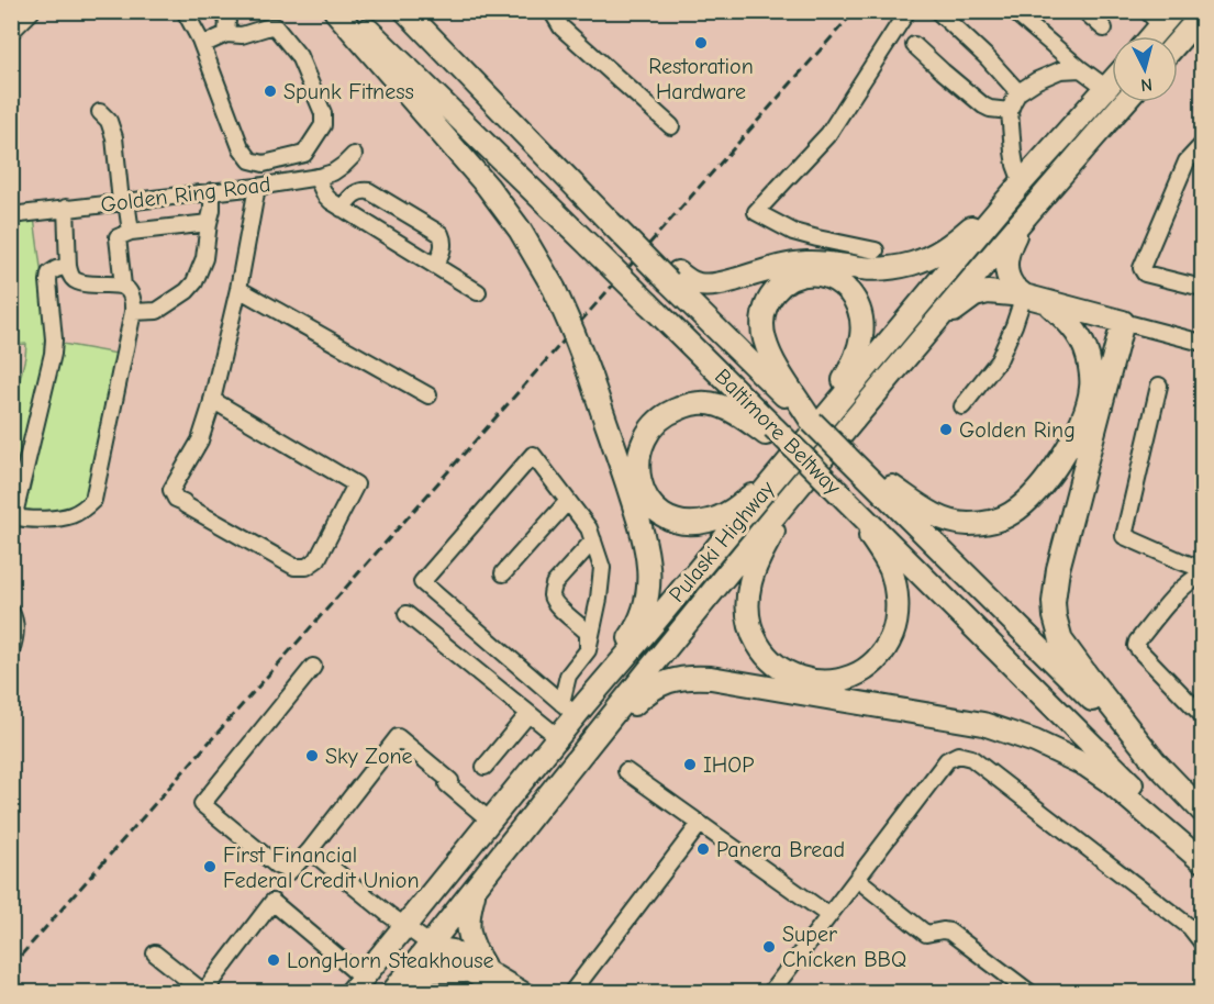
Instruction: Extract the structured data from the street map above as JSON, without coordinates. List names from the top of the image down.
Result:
{
  "streets": {
    "highway": ["Baltimore Beltway", "Pulaski Highway"],
    "street": ["Golden Ring Road"]
  },
  "crossings": [
    ["Baltimore Beltway", "Pulaski Highway"]
  ],
  "places": [
    "Restoration Hardware",
    "Spunk Fitness",
    "Golden Ring",
    "Sky Zone",
    "IHOP",
    "Panera Bread",
    "First Financial Federal Credit Union",
    "Super Chicken BBQ",
    "LongHorn Steakhouse"
  ],
  "north": "bottom"
}
